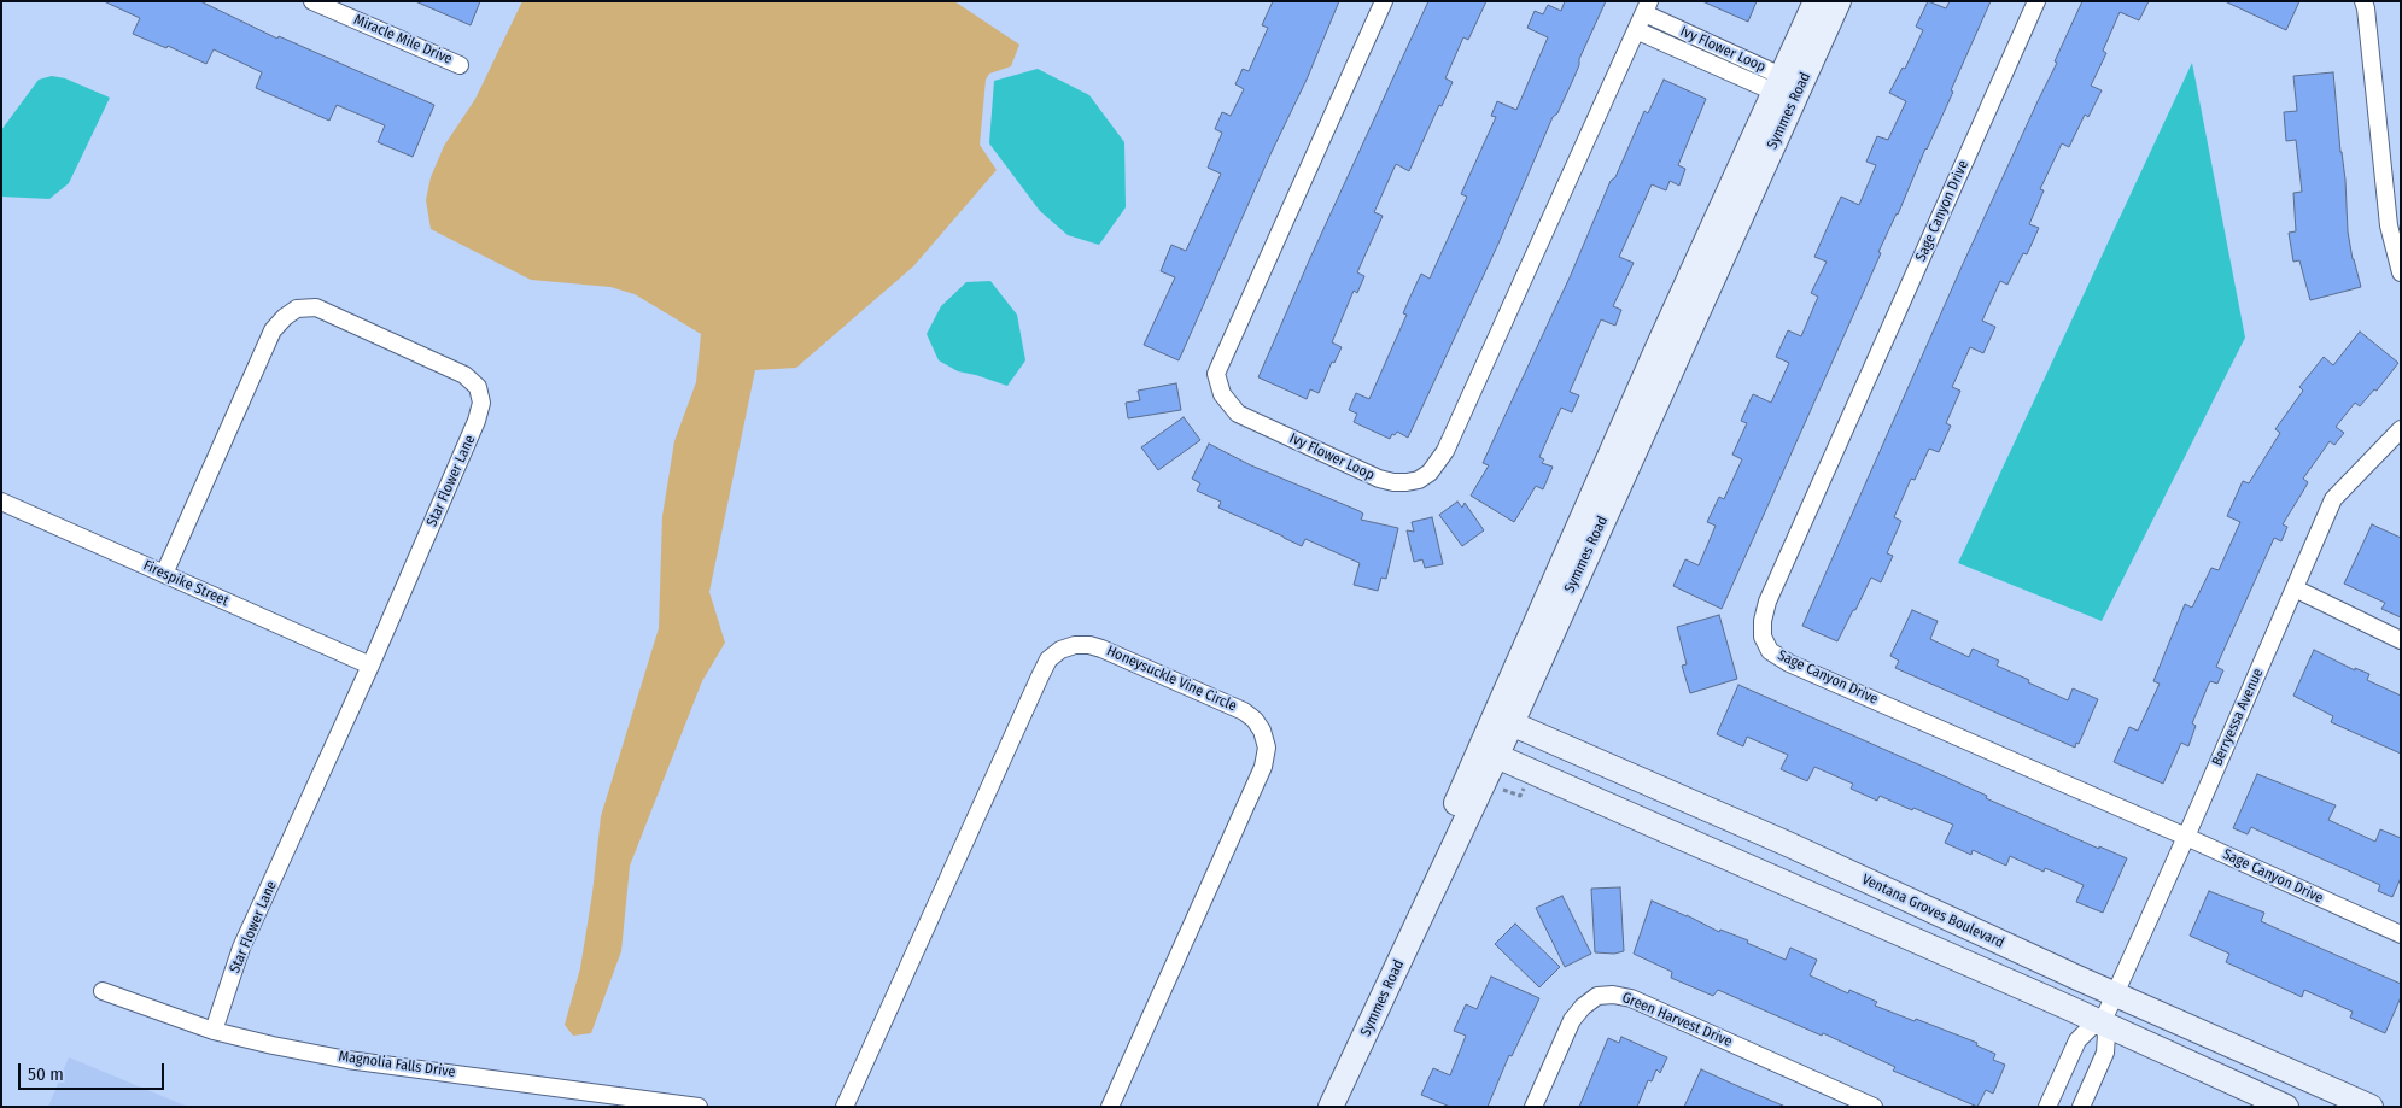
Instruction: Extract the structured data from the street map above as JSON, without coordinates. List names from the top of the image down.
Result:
{
  "streets": {
    "street": [
      "Miracle Mile Drive",
      "Ivy Flower Loop",
      "Symmes Road",
      "Sage Canyon Drive",
      "Star Flower Lane",
      "Firespike Street",
      "Honeysuckle Vine Circle",
      "Berryessa Avenue",
      "Ventana Groves Boulevard",
      "Green Harvest Drive",
      "Magnolia Falls Drive"
    ]
  },
  "crossings": [
    ["Ivy Flower Loop", "Symmes Road"],
    ["Symmes Road", "Ventana Groves Boulevard"],
    ["Sage Canyon Drive", "Berryessa Avenue"],
    ["Star Flower Lane", "Firespike Street"],
    ["Star Flower Lane", "Magnolia Falls Drive"],
    ["Berryessa Avenue", "Ventana Groves Boulevard"]
  ],
  "scale_bar": "50 m"
}
